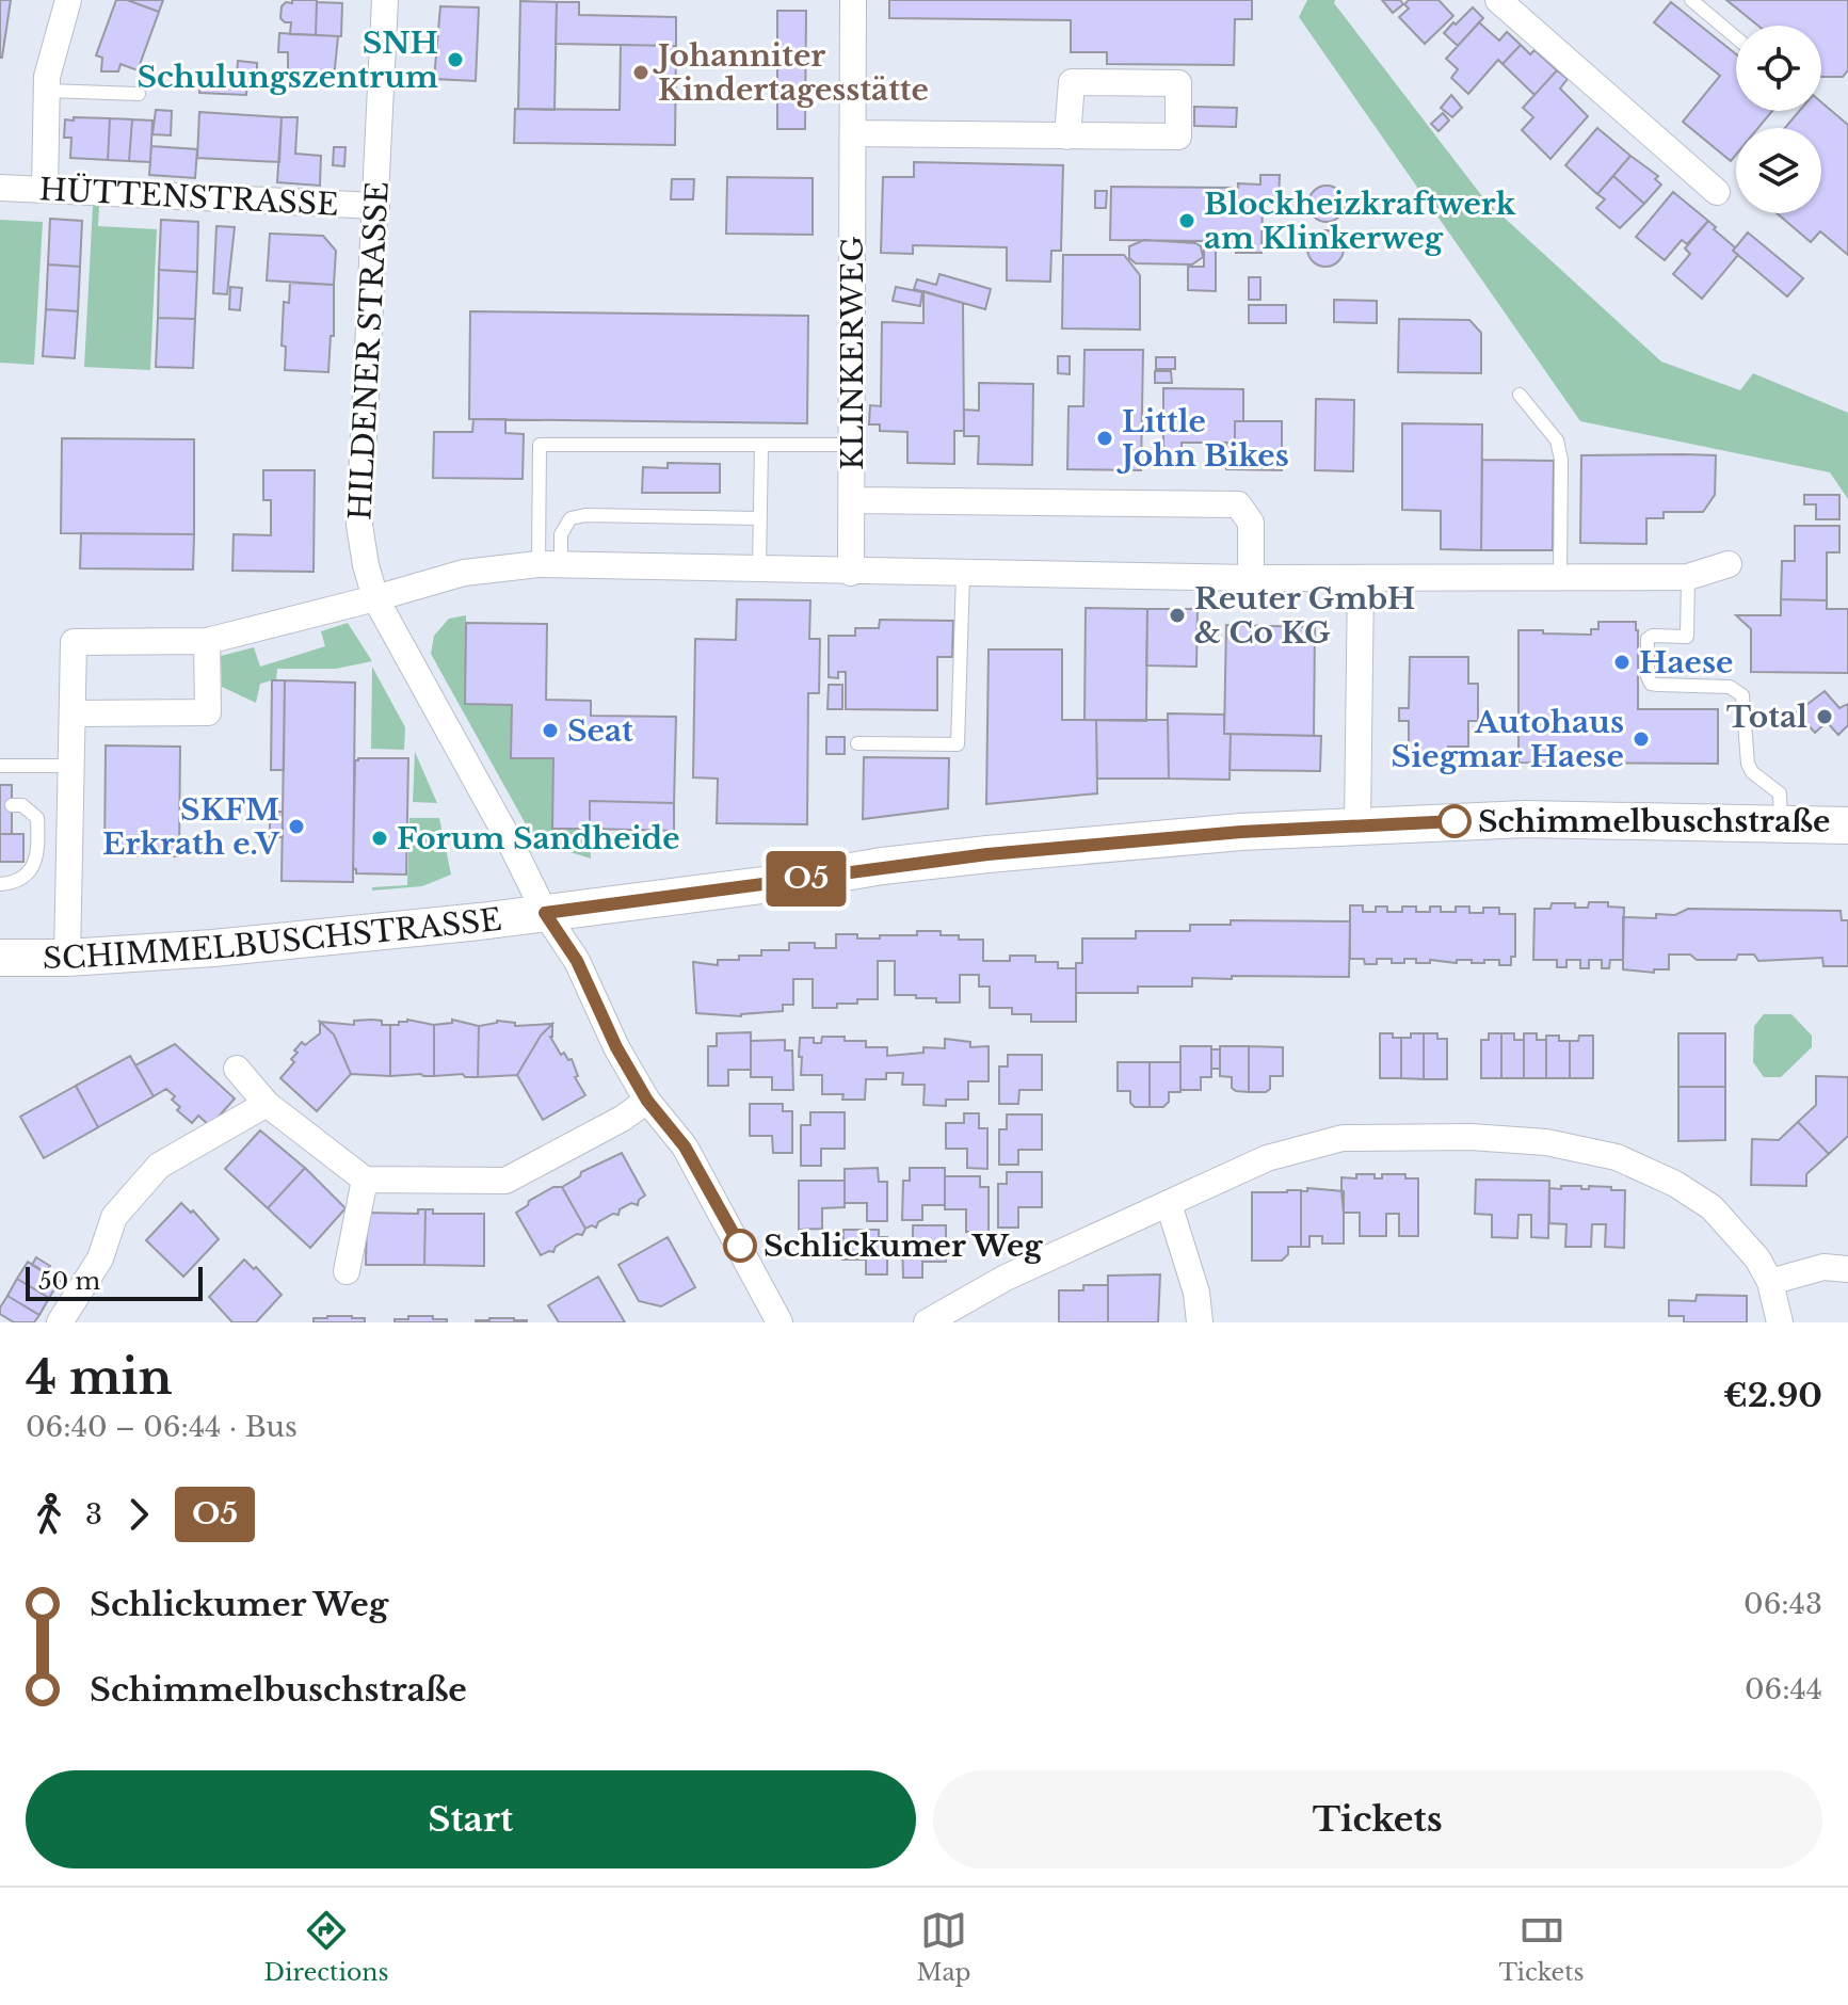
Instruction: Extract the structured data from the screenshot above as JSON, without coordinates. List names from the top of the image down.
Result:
{
  "streets": {
    "main road": ["SCHIMMELBUSCHSTRASSE"],
    "street": ["HÜTTENSTRASSE", "HILDENER STRASSE", "KLINKERWEG"]
  },
  "crossings": [
    ["HÜTTENSTRASSE", "HILDENER STRASSE"],
    ["HILDENER STRASSE", "SCHIMMELBUSCHSTRASSE"]
  ],
  "places": [
    "SNH Schulungszentrum",
    "Johanniter Kindertagesstätte",
    "Blockheizkraftwerk am Klinkerweg",
    "Little John Bikes",
    "Reuter GmbH & Co KG",
    "Haese",
    "Total",
    "Seat",
    "Autohaus Siegmar Haese",
    "Schimmelbuschstraße",
    "SKFM Erkrath e.V",
    "Forum Sandheide",
    "Schlickumer Weg"
  ],
  "lines": ["bus line O5"],
  "scale_bar": "50 m",
  "page": {
    "on_map": "O5",
    "scale": "50 m",
    "heading": ["4 min", "06:40 – 06:44 · Bus", "€2.90"],
    "legs": ["3", "O5"],
    "list": [
      {
        "name": "Schlickumer Weg",
        "value": "06:43"
      },
      {
        "name": "Schimmelbuschstraße",
        "value": "06:44"
      }
    ],
    "buttons": ["Start", "Tickets"],
    "tabs": ["Directions", "Map", "Tickets"]
  }
}
